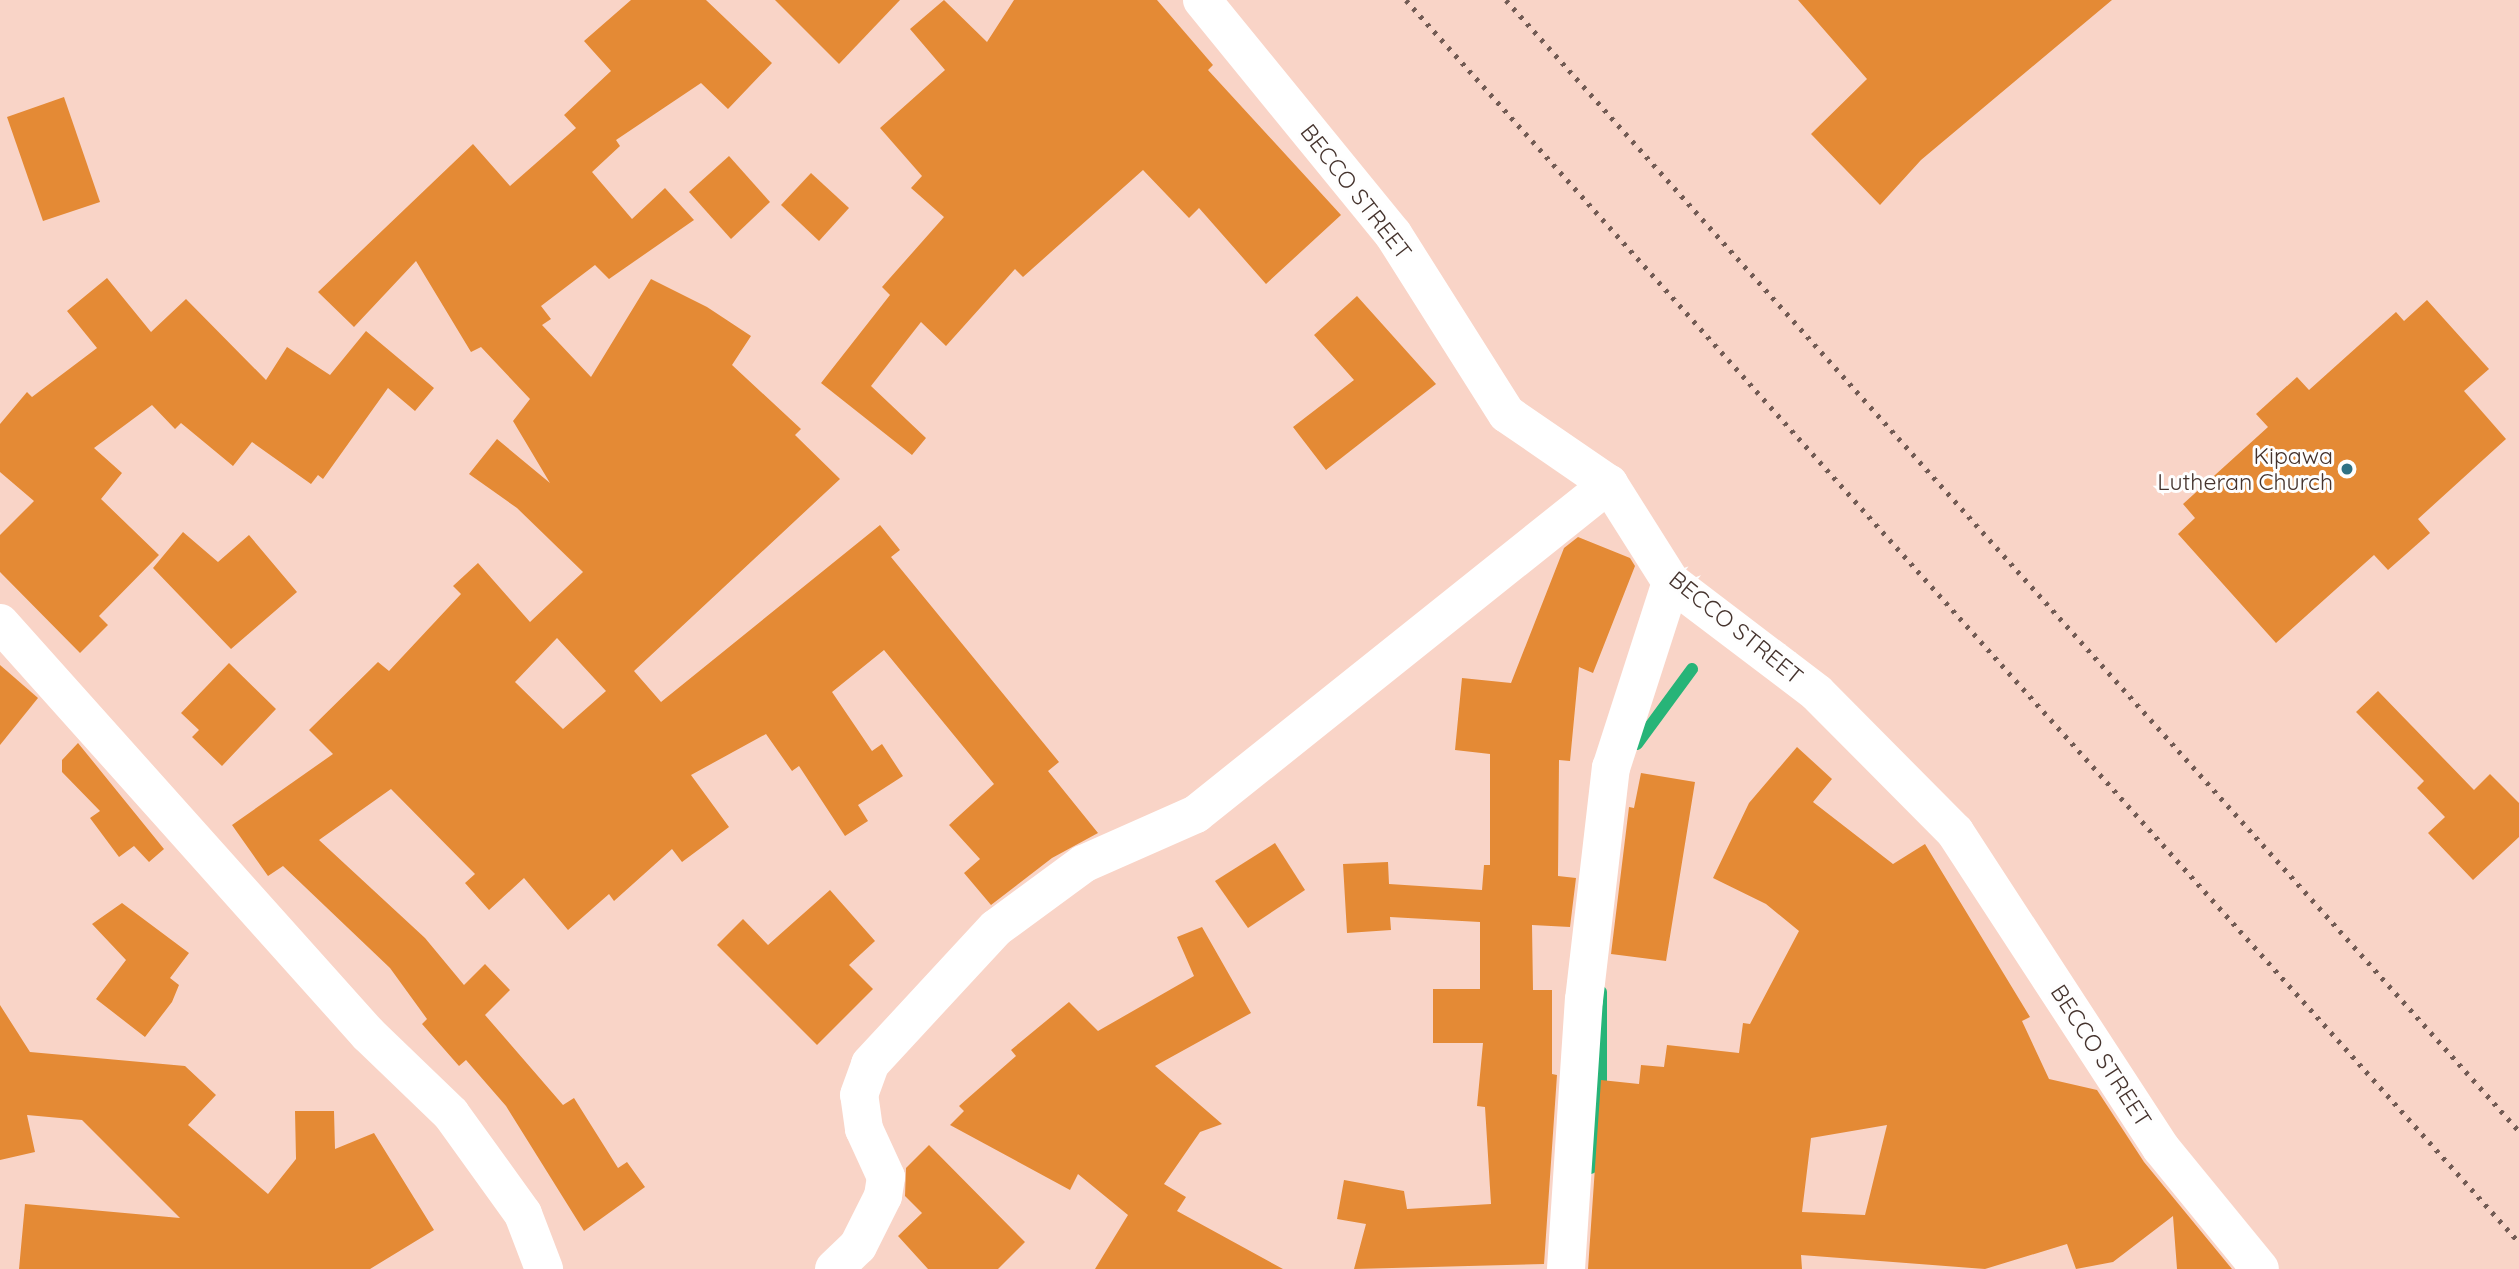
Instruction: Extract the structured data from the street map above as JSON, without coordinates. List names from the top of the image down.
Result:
{
  "streets": {
    "street": ["BECCO STREET"]
  },
  "places": ["Kipawa Lutheran Church"]
}
